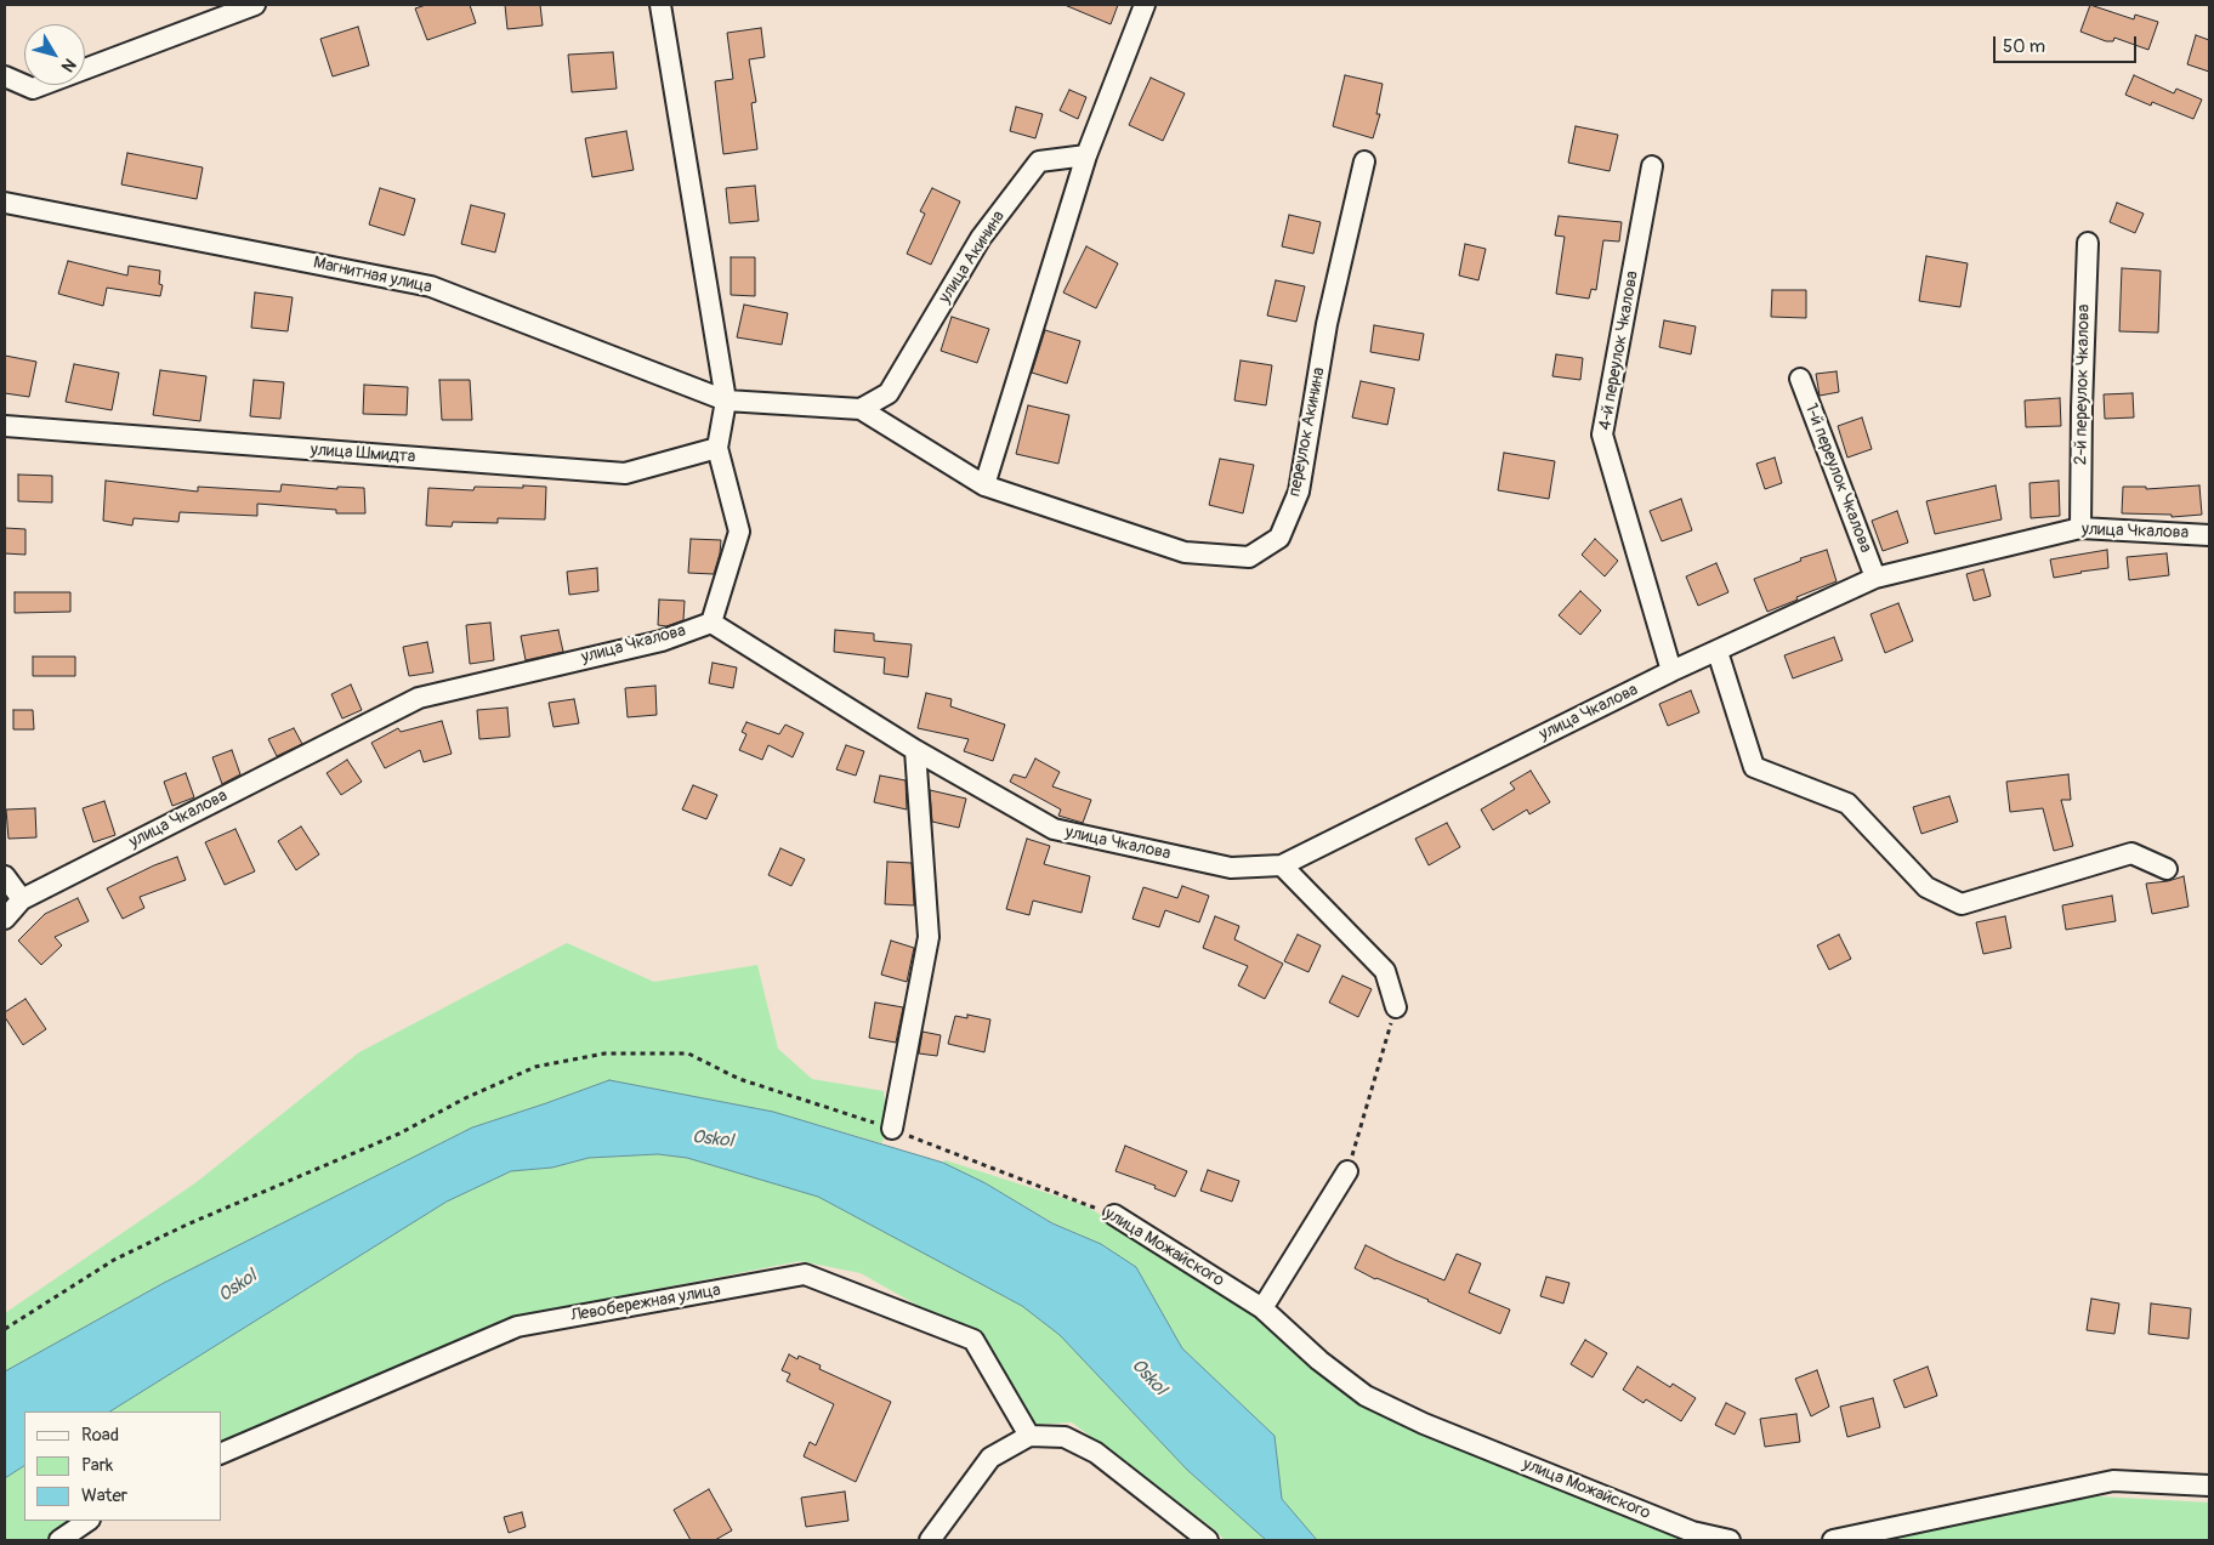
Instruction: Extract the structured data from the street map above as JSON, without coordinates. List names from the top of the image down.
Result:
{
  "streets": {
    "street": [
      "улица Акинина",
      "Магнитная улица",
      "4-й переулок Чкалова",
      "2-й переулок Чкалова",
      "переулок Акинина",
      "улица Шмидта",
      "1-й переулок Чкалова",
      "улица Чкалова",
      "улица Можайского",
      "Левобережная улица"
    ]
  },
  "crossings": [
    ["улица Акинина", "переулок Акинина"],
    ["4-й переулок Чкалова", "улица Чкалова"],
    ["2-й переулок Чкалова", "улица Чкалова"],
    ["1-й переулок Чкалова", "улица Чкалова"]
  ],
  "water": ["Oskol"],
  "legend": ["Road", "Park", "Water"],
  "scale_bar": "50 m",
  "north": "bottom right"
}
